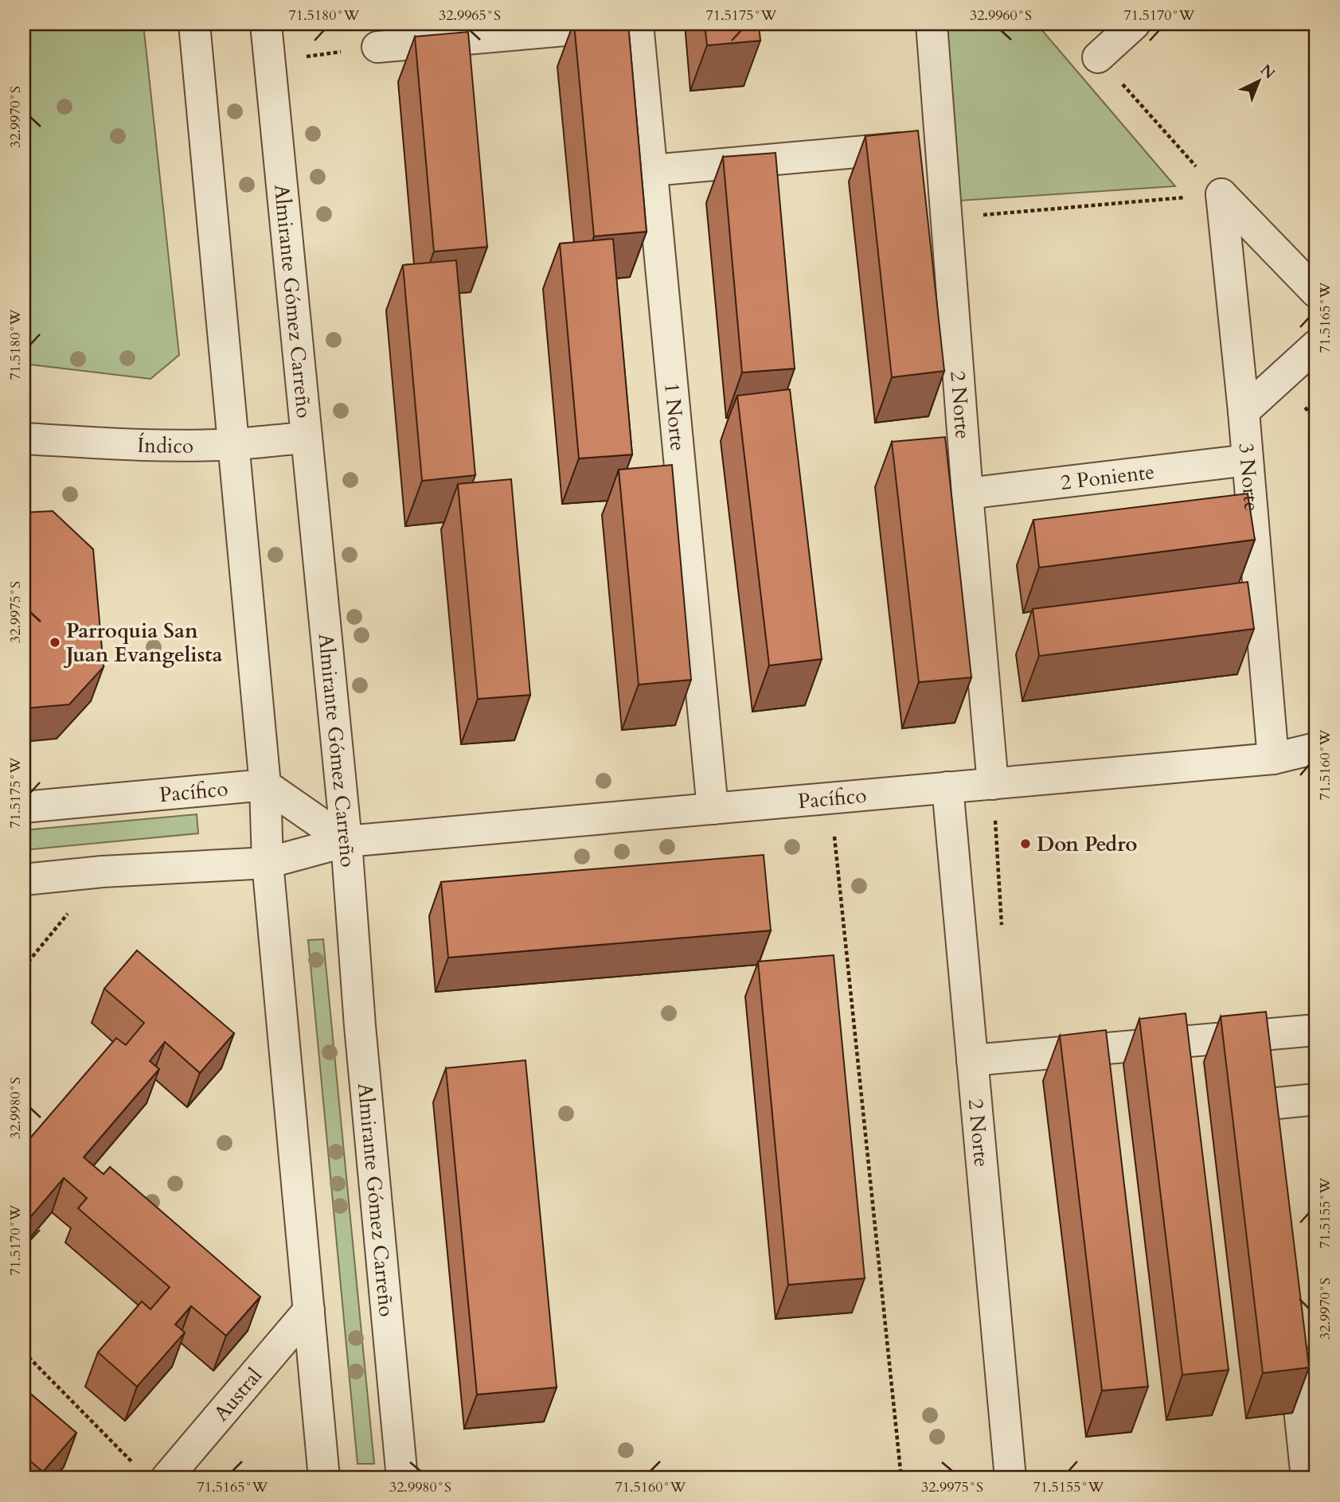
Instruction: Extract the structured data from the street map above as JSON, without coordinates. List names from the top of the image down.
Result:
{
  "streets": {
    "street": [
      "Almirante Gómez Carreño",
      "2 Norte",
      "1 Norte",
      "Índico",
      "3 Norte",
      "2 Poniente",
      "Pacífico",
      "Austral"
    ]
  },
  "crossings": [
    ["Almirante Gómez Carreño", "Índico"],
    ["Almirante Gómez Carreño", "Pacífico"],
    ["2 Norte", "2 Poniente"],
    ["2 Norte", "Pacífico"],
    ["1 Norte", "Pacífico"],
    ["3 Norte", "2 Poniente"],
    ["3 Norte", "Pacífico"]
  ],
  "places": ["Parroquia San Juan Evangelista", "Don Pedro"],
  "north": "top right",
  "coordinates": [
    "71.5180°W",
    "32.9965°S",
    "71.5175°W",
    "32.9960°S",
    "71.5170°W",
    "32.9970°S",
    "71.5165°W",
    "32.9975°S",
    "71.5160°W",
    "32.9980°S",
    "71.5155°W"
  ]
}
